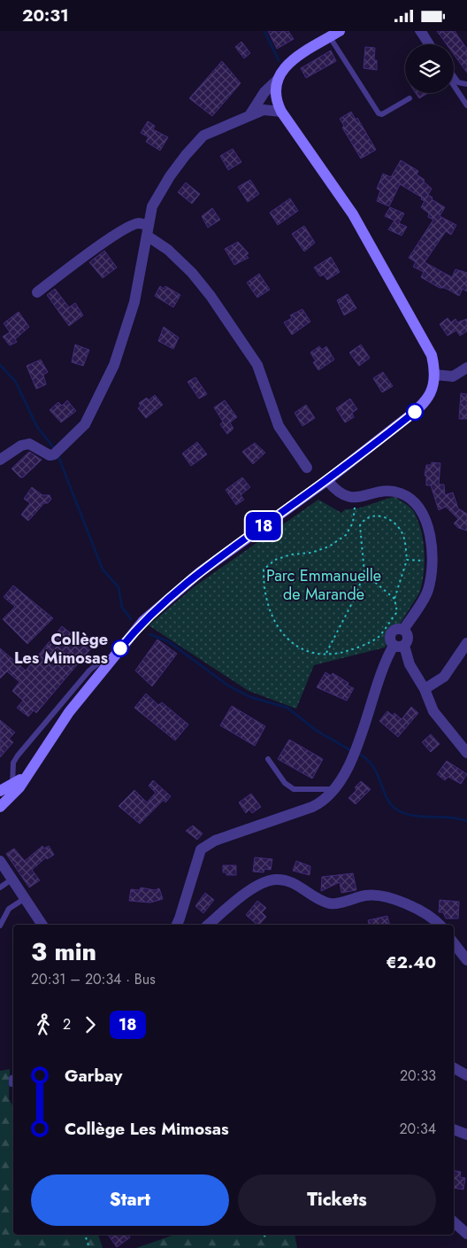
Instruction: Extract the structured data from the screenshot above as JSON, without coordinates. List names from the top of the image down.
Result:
{
  "parks": ["Parc Emmanuelle de Marande"],
  "places": ["Collège Les Mimosas"],
  "lines": ["bus line 18"],
  "page": {
    "status": "20:31",
    "on_map": "18",
    "heading": ["3 min", "20:31 – 20:34 · Bus", "€2.40"],
    "legs": ["2", "18"],
    "list": [
      {
        "name": "Garbay",
        "value": "20:33"
      },
      {
        "name": "Collège Les Mimosas",
        "value": "20:34"
      }
    ],
    "buttons": ["Start", "Tickets"]
  }
}
